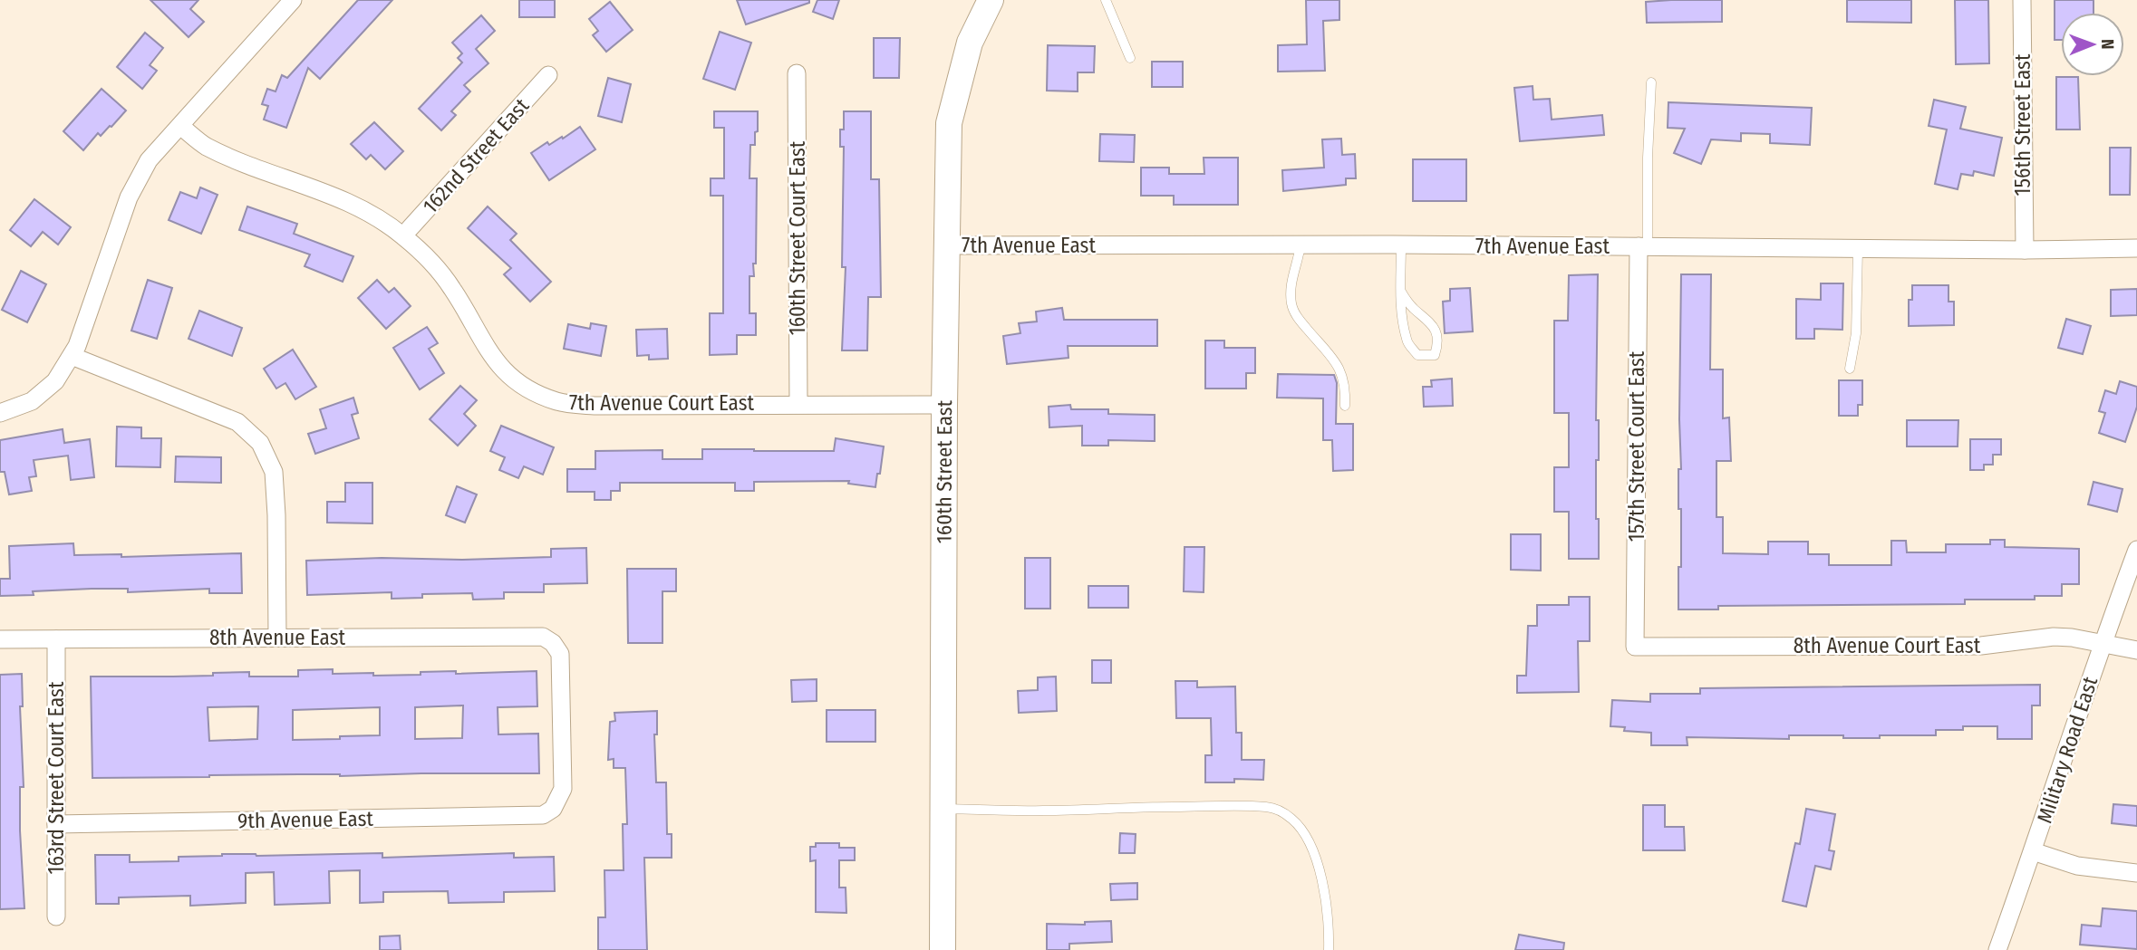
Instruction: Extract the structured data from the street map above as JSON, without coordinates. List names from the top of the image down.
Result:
{
  "streets": {
    "street": [
      "156th Street East",
      "162nd Street East",
      "160th Street Court East",
      "7th Avenue East",
      "7th Avenue Court East",
      "157th Street Court East",
      "160th Street East",
      "8th Avenue East",
      "8th Avenue Court East",
      "Military Road East",
      "163rd Street Court East",
      "9th Avenue East"
    ]
  },
  "crossings": [
    ["156th Street East", "7th Avenue East"],
    ["162nd Street East", "7th Avenue Court East"],
    ["160th Street Court East", "7th Avenue Court East"],
    ["7th Avenue East", "157th Street Court East"],
    ["7th Avenue East", "160th Street East"],
    ["7th Avenue Court East", "160th Street East"],
    ["157th Street Court East", "8th Avenue Court East"],
    ["8th Avenue East", "163rd Street Court East"],
    ["8th Avenue East", "9th Avenue East"],
    ["8th Avenue Court East", "Military Road East"],
    ["163rd Street Court East", "9th Avenue East"]
  ],
  "north": "right"
}
